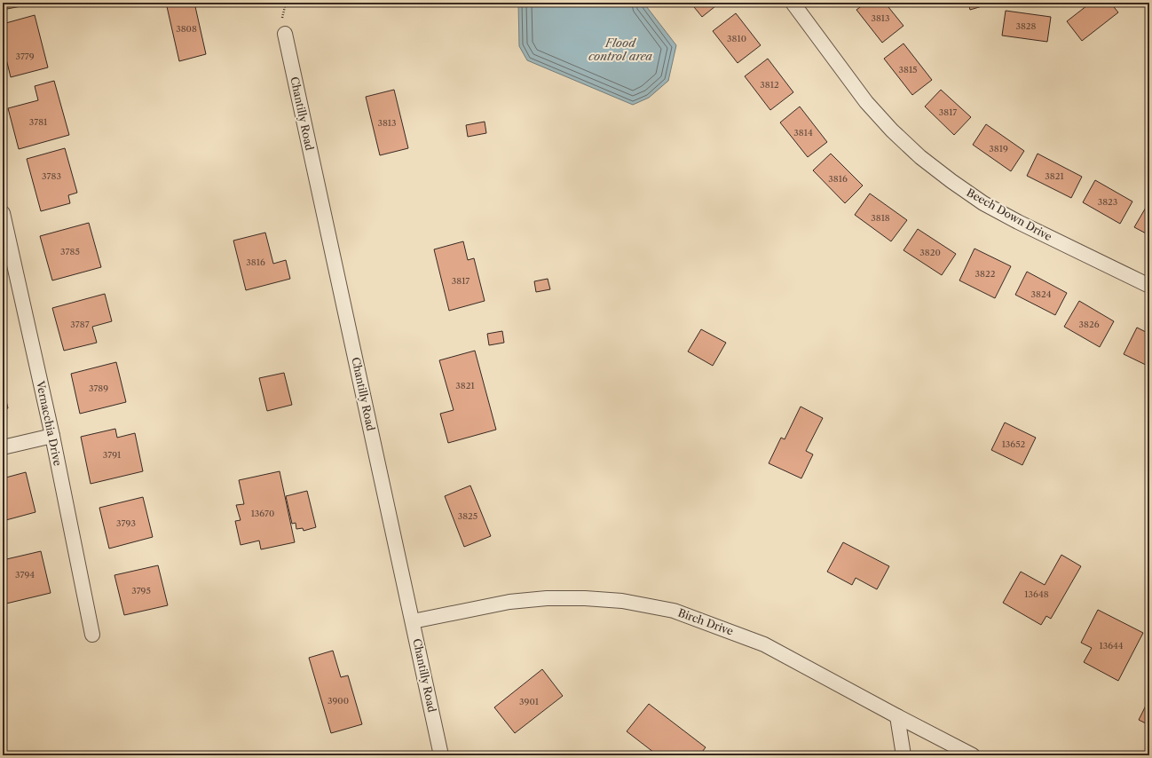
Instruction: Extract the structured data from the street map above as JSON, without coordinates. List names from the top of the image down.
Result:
{
  "streets": {
    "street": [
      "Chantilly Road",
      "Beech Down Drive",
      "Vernacchia Drive",
      "Birch Drive"
    ]
  },
  "crossings": [
    ["Chantilly Road", "Birch Drive"]
  ],
  "water": ["Flood control area"],
  "house_numbers": [
    "3813",
    "3828",
    "3808",
    "3810",
    "3779",
    "3815",
    "3812",
    "3817",
    "3781",
    "3813",
    "3814",
    "3819",
    "3783",
    "3821",
    "3816",
    "3823",
    "3818",
    "3785",
    "3820",
    "3816",
    "3822",
    "3817",
    "3824",
    "3787",
    "3826",
    "3821",
    "3789",
    "13652",
    "3791",
    "13670",
    "3825",
    "3793",
    "3794",
    "3795",
    "13648",
    "13644",
    "3900",
    "3901"
  ]
}
